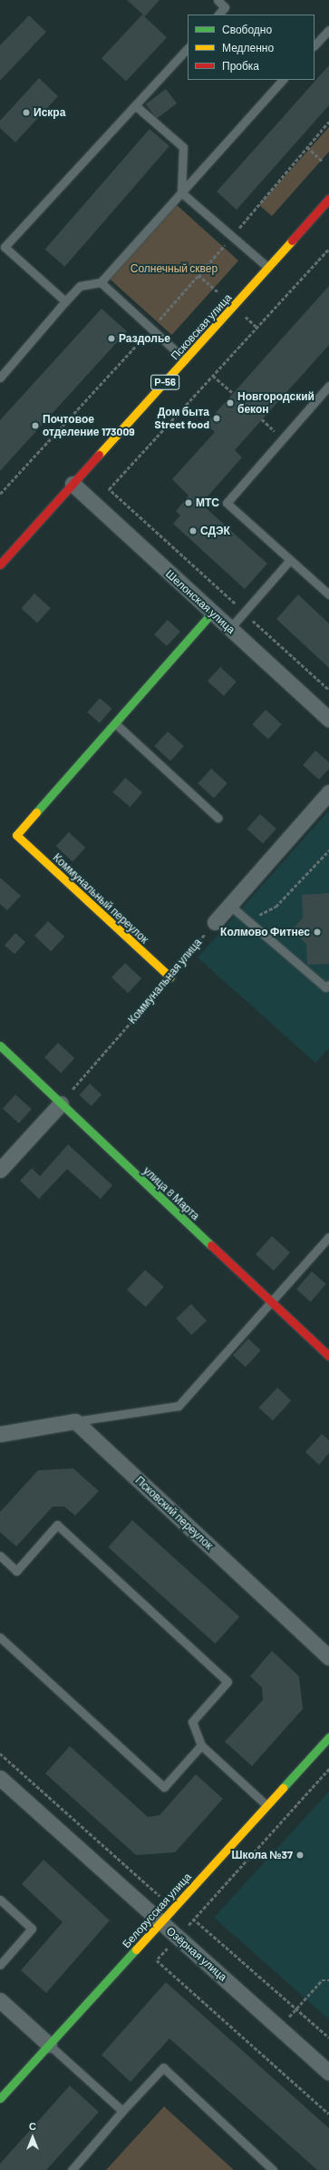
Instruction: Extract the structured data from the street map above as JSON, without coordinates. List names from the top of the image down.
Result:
{
  "streets": {
    "street": [
      "Псковская улица",
      "Р-56",
      "Шелонская улица",
      "Коммунальный переулок",
      "улица 8 Марта",
      "Псковский переулок",
      "Белорусская улица",
      "Озёрная улица"
    ],
    "path": ["Коммунальная улица"]
  },
  "crossings": [
    ["Псковская улица", "Шелонская улица"],
    ["Коммунальный переулок", "Коммунальная улица"],
    ["Коммунальная улица", "улица 8 Марта"],
    ["Белорусская улица", "Озёрная улица"]
  ],
  "parks": ["Солнечный сквер"],
  "places": [
    "Искра",
    "Раздолье",
    "Новгородский бекон",
    "Дом быта Street food",
    "Почтовое отделение 173009",
    "МТС",
    "СДЭК",
    "Колмово Фитнес",
    "Школа №37"
  ],
  "legend": ["Свободно", "Медленно", "Пробка"],
  "north": "top"
}
